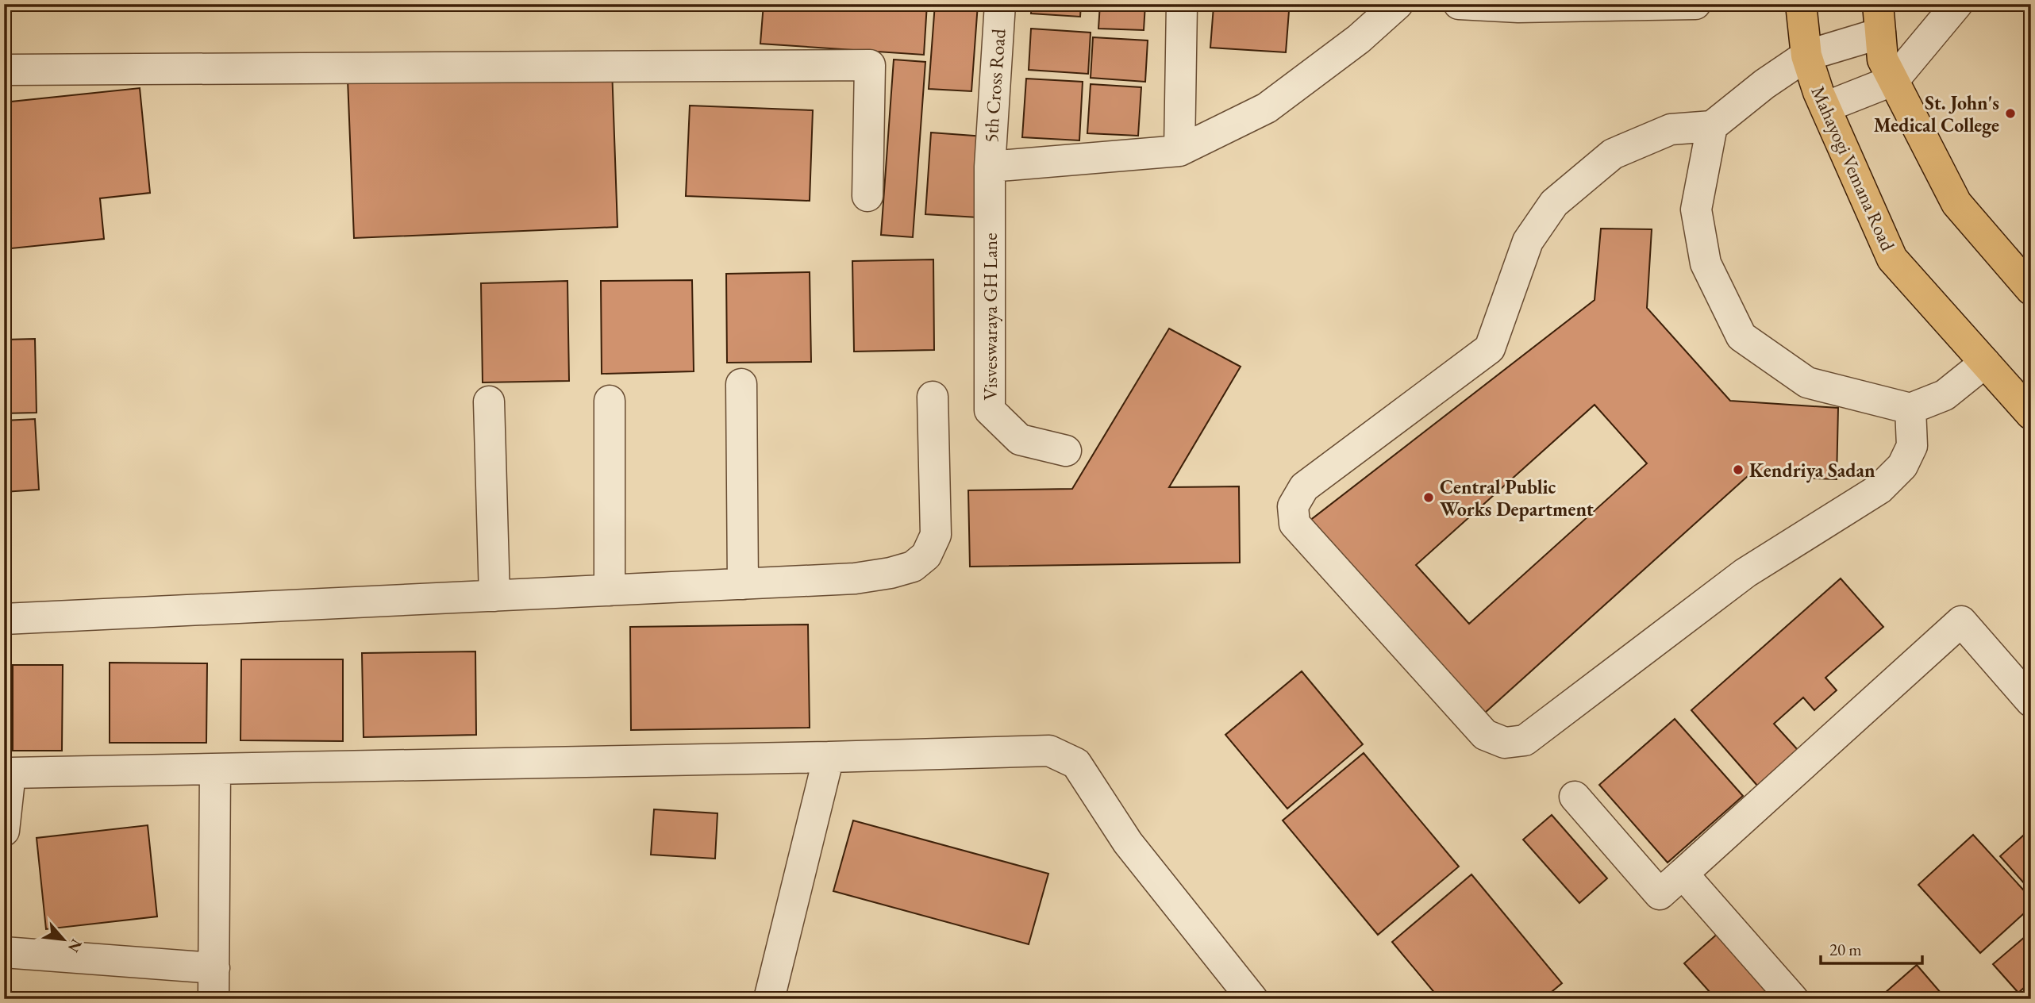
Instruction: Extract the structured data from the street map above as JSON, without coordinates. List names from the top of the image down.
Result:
{
  "streets": {
    "main road": ["Mahayogi Vemana Road"],
    "street": ["5th Cross Road", "Visveswaraya GH Lane"]
  },
  "crossings": [
    ["5th Cross Road", "Visveswaraya GH Lane"]
  ],
  "places": ["St. John's Medical College", "Kendriya Sadan", "Central Public Works Department"],
  "scale_bar": "20 m",
  "north": "bottom right"
}
